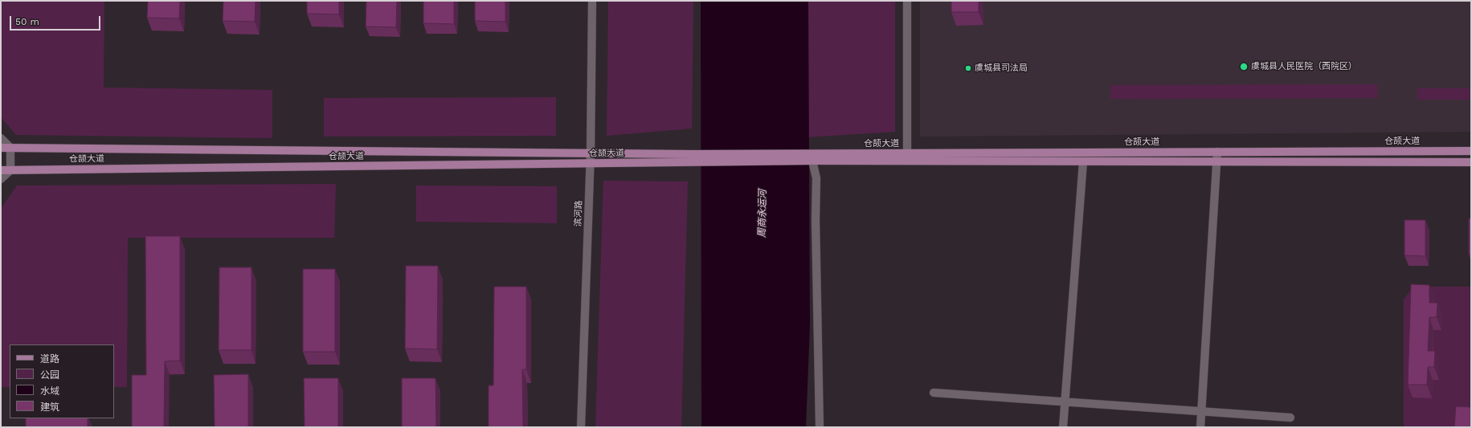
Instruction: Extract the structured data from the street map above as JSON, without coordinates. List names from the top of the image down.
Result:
{
  "streets": {
    "main road": ["仓颉大道"],
    "street": ["滨河路"]
  },
  "crossings": [
    ["仓颉大道", "滨河路"]
  ],
  "water": ["周商永运河"],
  "places": ["虞城县人民医院（西院区）", "虞城县司法局"],
  "legend": [
    "道路",
    "公园",
    "水域",
    "建筑"
  ],
  "scale_bar": "50 m"
}
